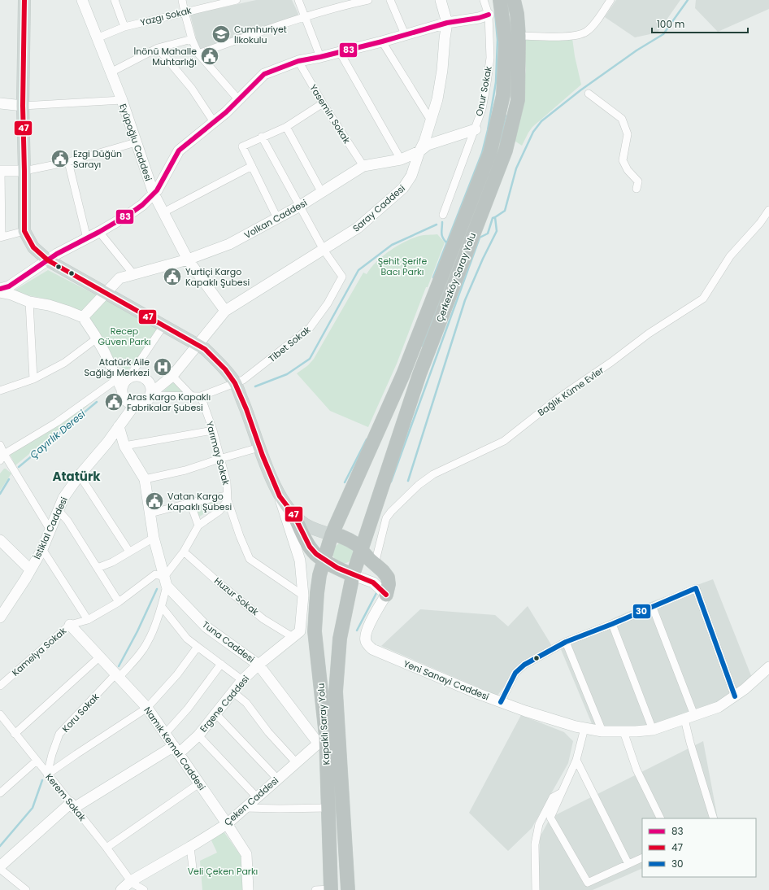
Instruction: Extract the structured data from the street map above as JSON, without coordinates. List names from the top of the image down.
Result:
{
  "streets": {
    "highway": ["Çerkezköy Saray Yolu", "Kapaklı Saray Yolu"],
    "street": [
      "Yazgı Sokak",
      "Onur Sokak",
      "Yasemin Sokak",
      "Eyüpoğlu Caddesi",
      "Saray Caddesi",
      "Volkan Caddesi",
      "Tibet Sokak",
      "Bağlık Küme Evler",
      "Yarımay Sokak",
      "İstiklal Caddesi",
      "Huzur Sokak",
      "Tuna Caddesi",
      "Kamelya Sokak",
      "Yeni Sanayi Caddesi",
      "Ergene Caddesi",
      "Koru Sokak",
      "Namık Kemal Caddesi",
      "Kerem Sokak",
      "Çeken Caddesi"
    ]
  },
  "crossings": [
    ["Yazgı Sokak", "Eyüpoğlu Caddesi"],
    ["Onur Sokak", "Volkan Caddesi"],
    ["Yasemin Sokak", "Volkan Caddesi"],
    ["Eyüpoğlu Caddesi", "Saray Caddesi"],
    ["Eyüpoğlu Caddesi", "Volkan Caddesi"],
    ["Saray Caddesi", "Volkan Caddesi"],
    ["Saray Caddesi", "Tibet Sokak"],
    ["Çerkezköy Saray Yolu", "Kapaklı Saray Yolu"],
    ["Tibet Sokak", "Yarımay Sokak"],
    ["Yarımay Sokak", "Ergene Caddesi"],
    ["İstiklal Caddesi", "Tuna Caddesi"],
    ["Huzur Sokak", "Ergene Caddesi"],
    ["Tuna Caddesi", "Kamelya Sokak"],
    ["Tuna Caddesi", "Ergene Caddesi"],
    ["Tuna Caddesi", "Koru Sokak"],
    ["Tuna Caddesi", "Kapaklı Saray Yolu"],
    ["Tuna Caddesi", "Çeken Caddesi"],
    ["Kamelya Sokak", "Koru Sokak"],
    ["Kamelya Sokak", "Namık Kemal Caddesi"],
    ["Ergene Caddesi", "Namık Kemal Caddesi"],
    ["Ergene Caddesi", "Kerem Sokak"],
    ["Koru Sokak", "Namık Kemal Caddesi"],
    ["Koru Sokak", "Kerem Sokak"],
    ["Kapaklı Saray Yolu", "Çeken Caddesi"],
    ["Namık Kemal Caddesi", "Çeken Caddesi"],
    ["Kerem Sokak", "Çeken Caddesi"]
  ],
  "districts": ["Atatürk"],
  "water": ["Çayırlık Deresi"],
  "parks": ["Şehit Şerife Bacı Parkı", "Recep Güven Parkı", "Veli Çeken Parkı"],
  "places": {
    "school or university": ["Cumhuriyet İlkokulu"],
    "public building": [
      "İnönü Mahalle Muhtarlığı",
      "Ezgi Düğün Sarayı",
      "Yurtiçi Kargo Kapaklı Şubesi",
      "Aras Kargo Kapaklı Fabrikalar Şubesi",
      "Vatan Kargo Kapaklı Şubesi"
    ],
    "hospital": ["Atatürk Aile Sağlığı Merkezi"]
  },
  "lines": ["transit line 47", "transit line 83", "transit line 30"],
  "legend": ["83", "47", "30"],
  "scale_bar": "100 m"
}
